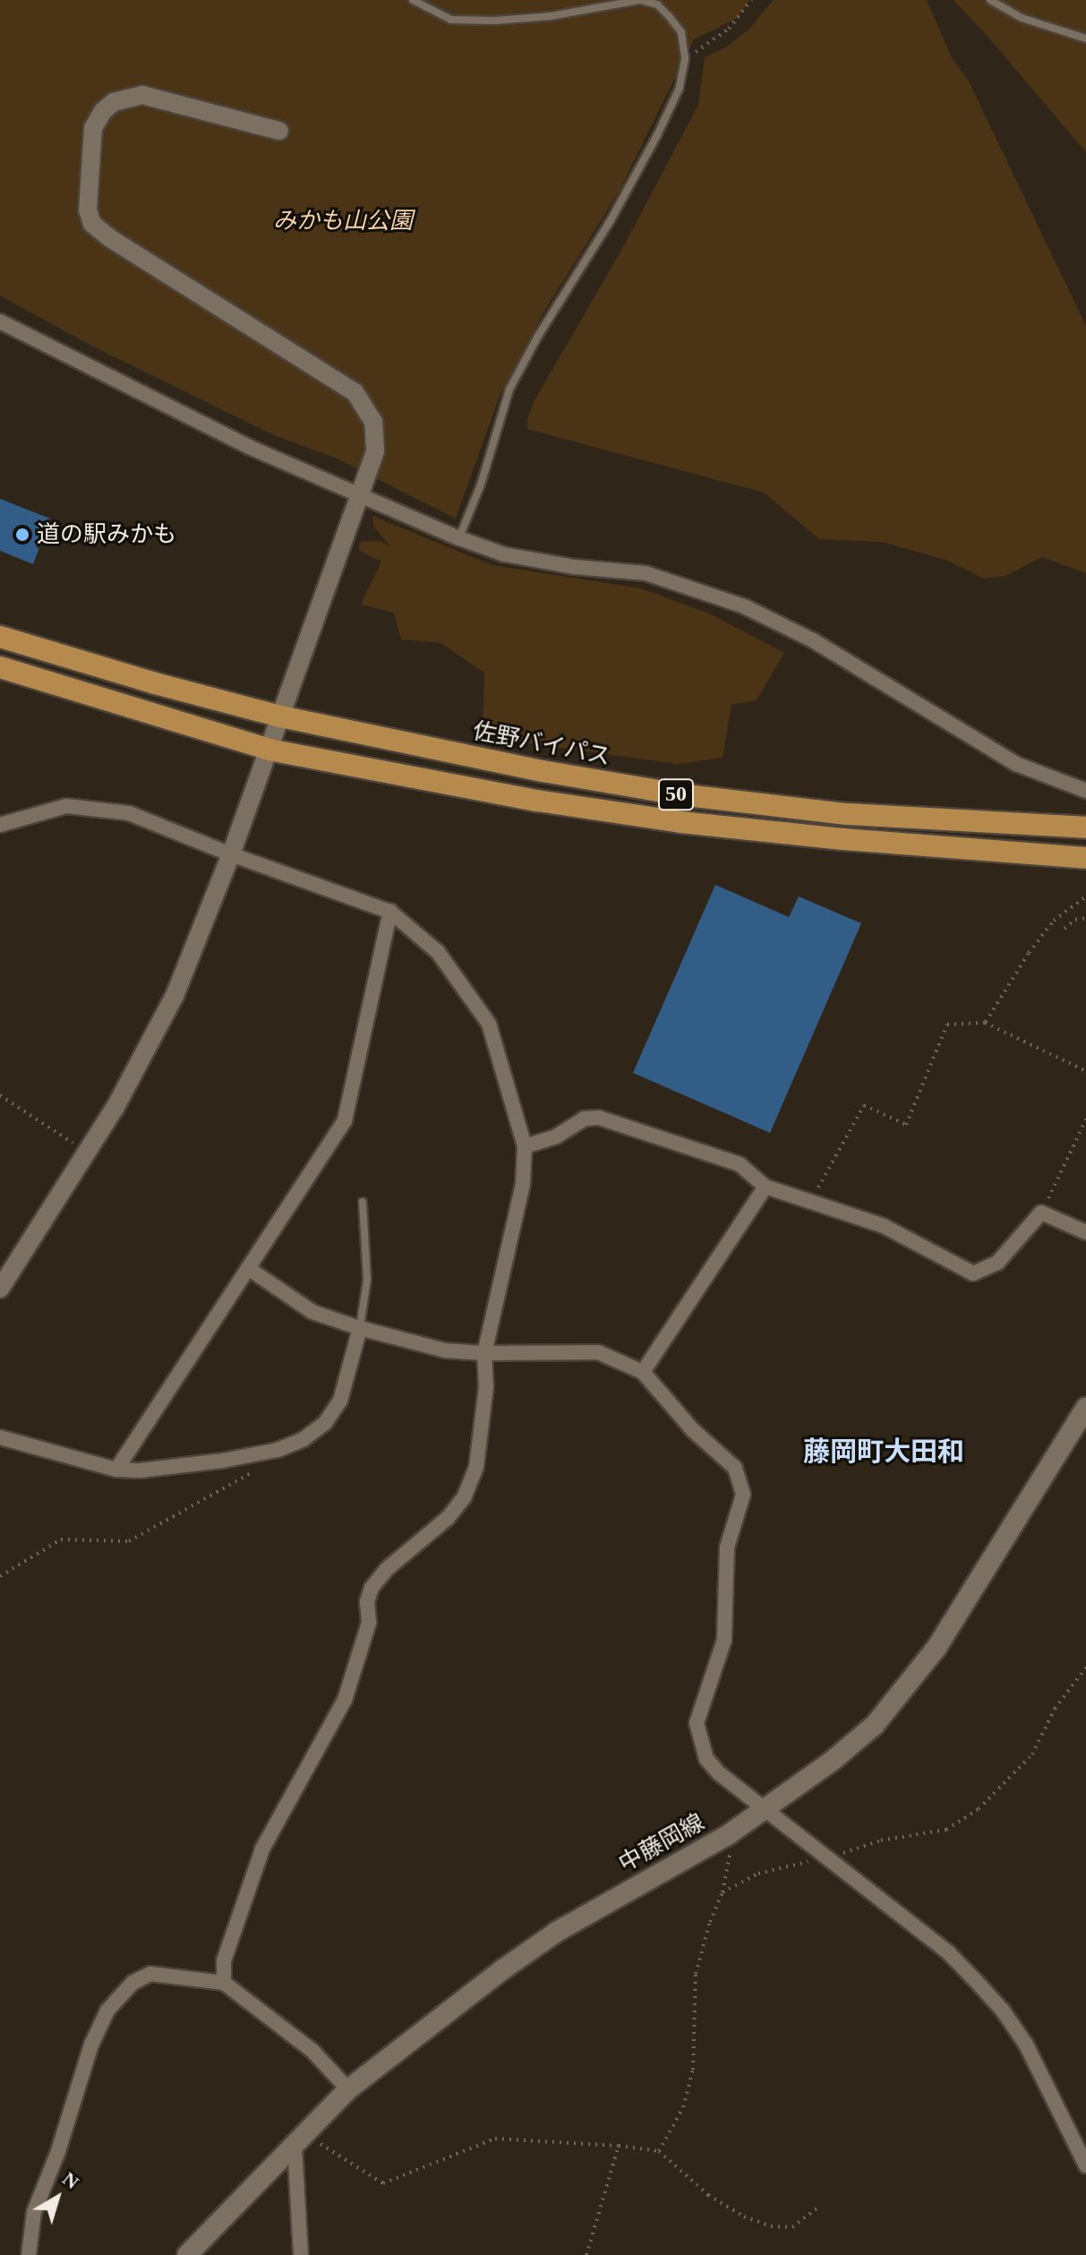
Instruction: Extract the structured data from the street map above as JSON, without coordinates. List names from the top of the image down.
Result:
{
  "streets": {
    "highway": ["佐野バイパス", "50"],
    "main road": ["中藤岡線"]
  },
  "districts": ["藤岡町大田和"],
  "parks": ["みかも山公園"],
  "places": ["道の駅みかも"],
  "north": "top right"
}
